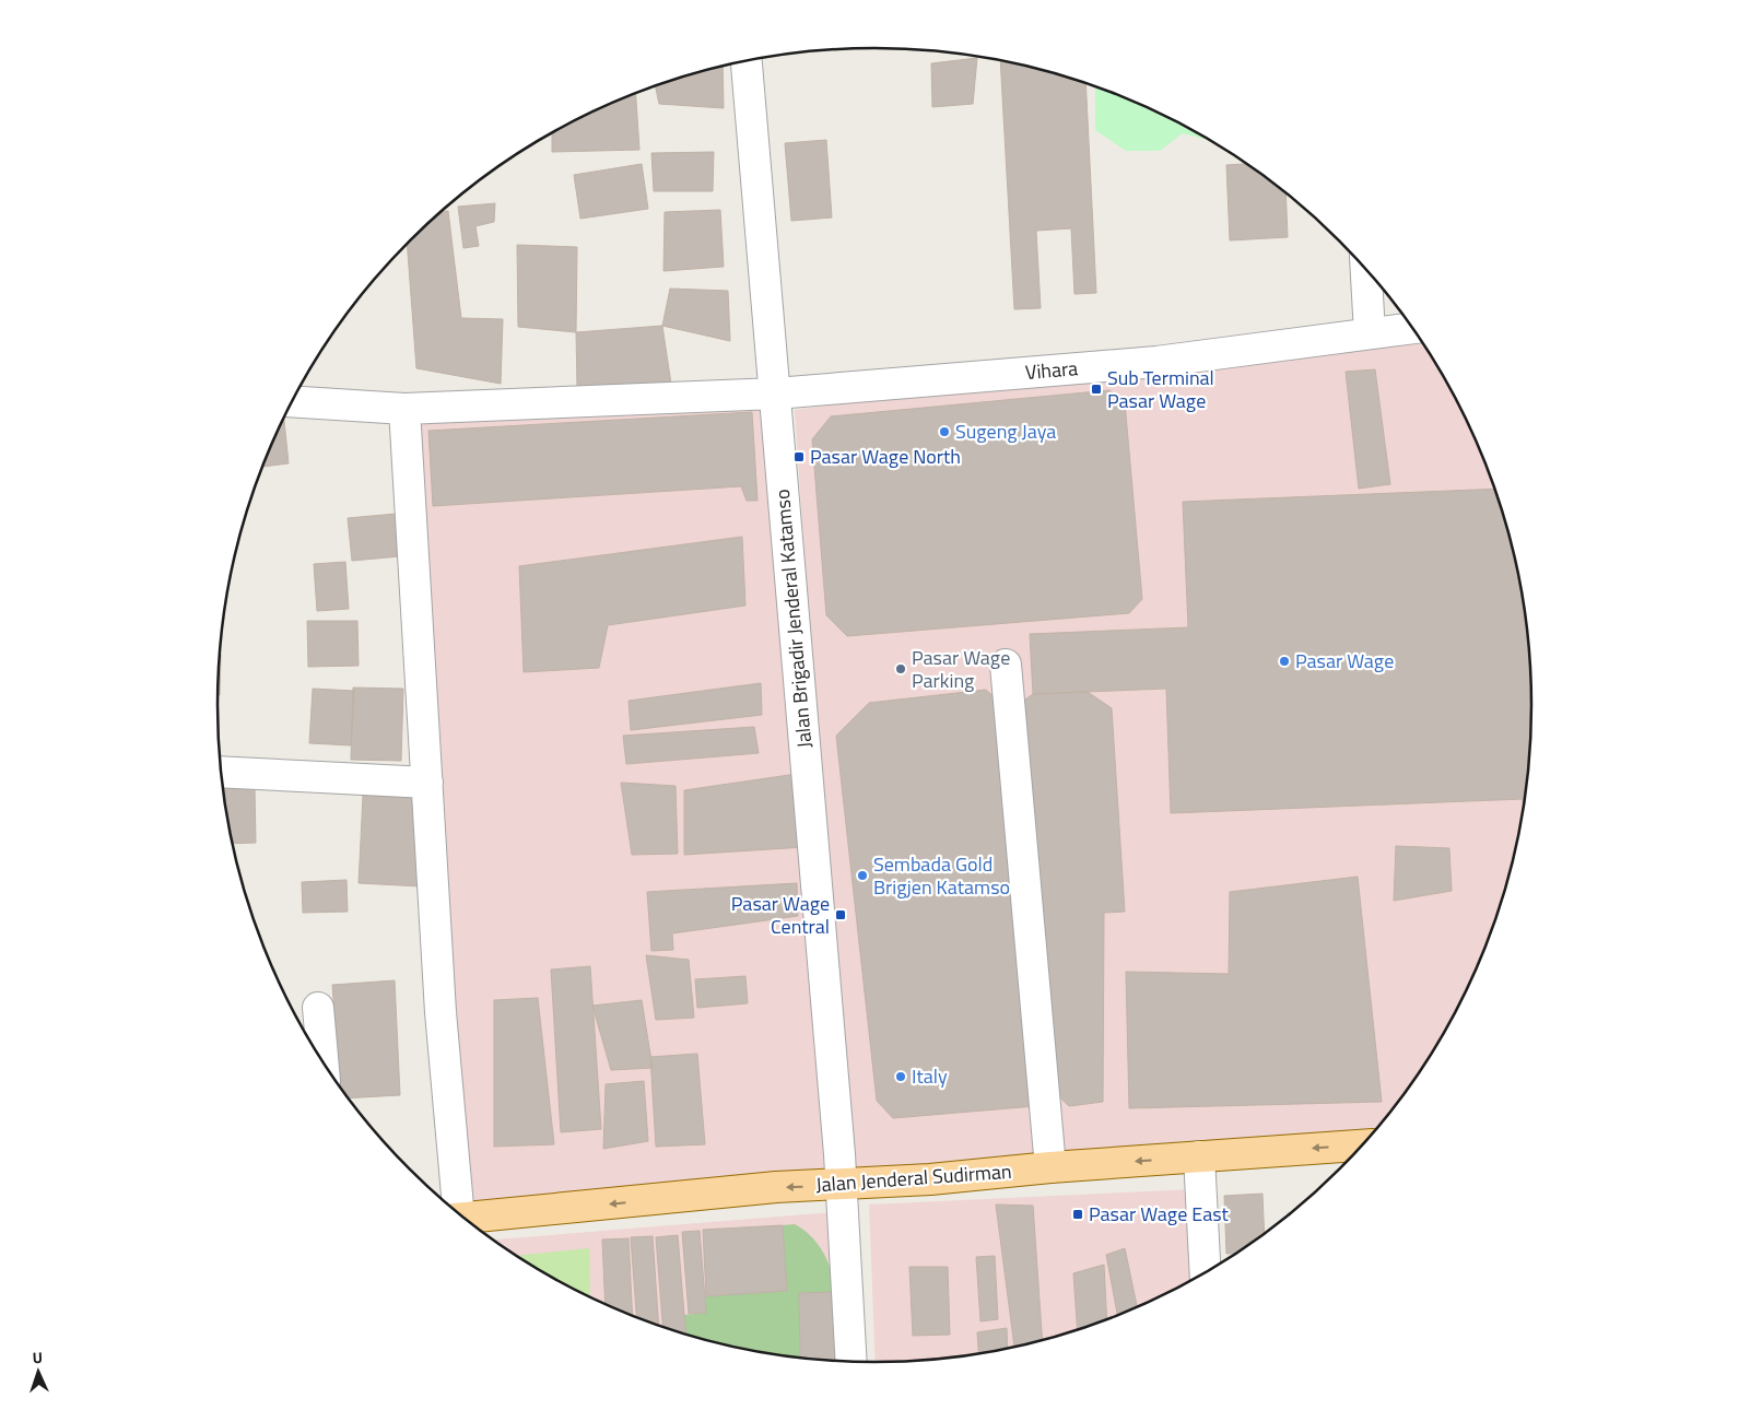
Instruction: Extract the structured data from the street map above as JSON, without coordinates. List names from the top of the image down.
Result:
{
  "streets": {
    "main road": ["Jalan Jenderal Sudirman"],
    "street": ["Vihara", "Jalan Brigadir Jenderal Katamso"]
  },
  "crossings": [
    ["Vihara", "Jalan Brigadir Jenderal Katamso"],
    ["Jalan Brigadir Jenderal Katamso", "Jalan Jenderal Sudirman"]
  ],
  "one_way": ["Jalan Jenderal Sudirman"],
  "places": {
    "transit": [
      "Sub Terminal Pasar Wage",
      "Pasar Wage North",
      "Pasar Wage Central",
      "Pasar Wage East"
    ],
    "other": [
      "Sugeng Jaya",
      "Pasar Wage",
      "Pasar Wage Parking",
      "Sembada Gold Brigjen Katamso",
      "Italy"
    ]
  },
  "north": "top"
}
